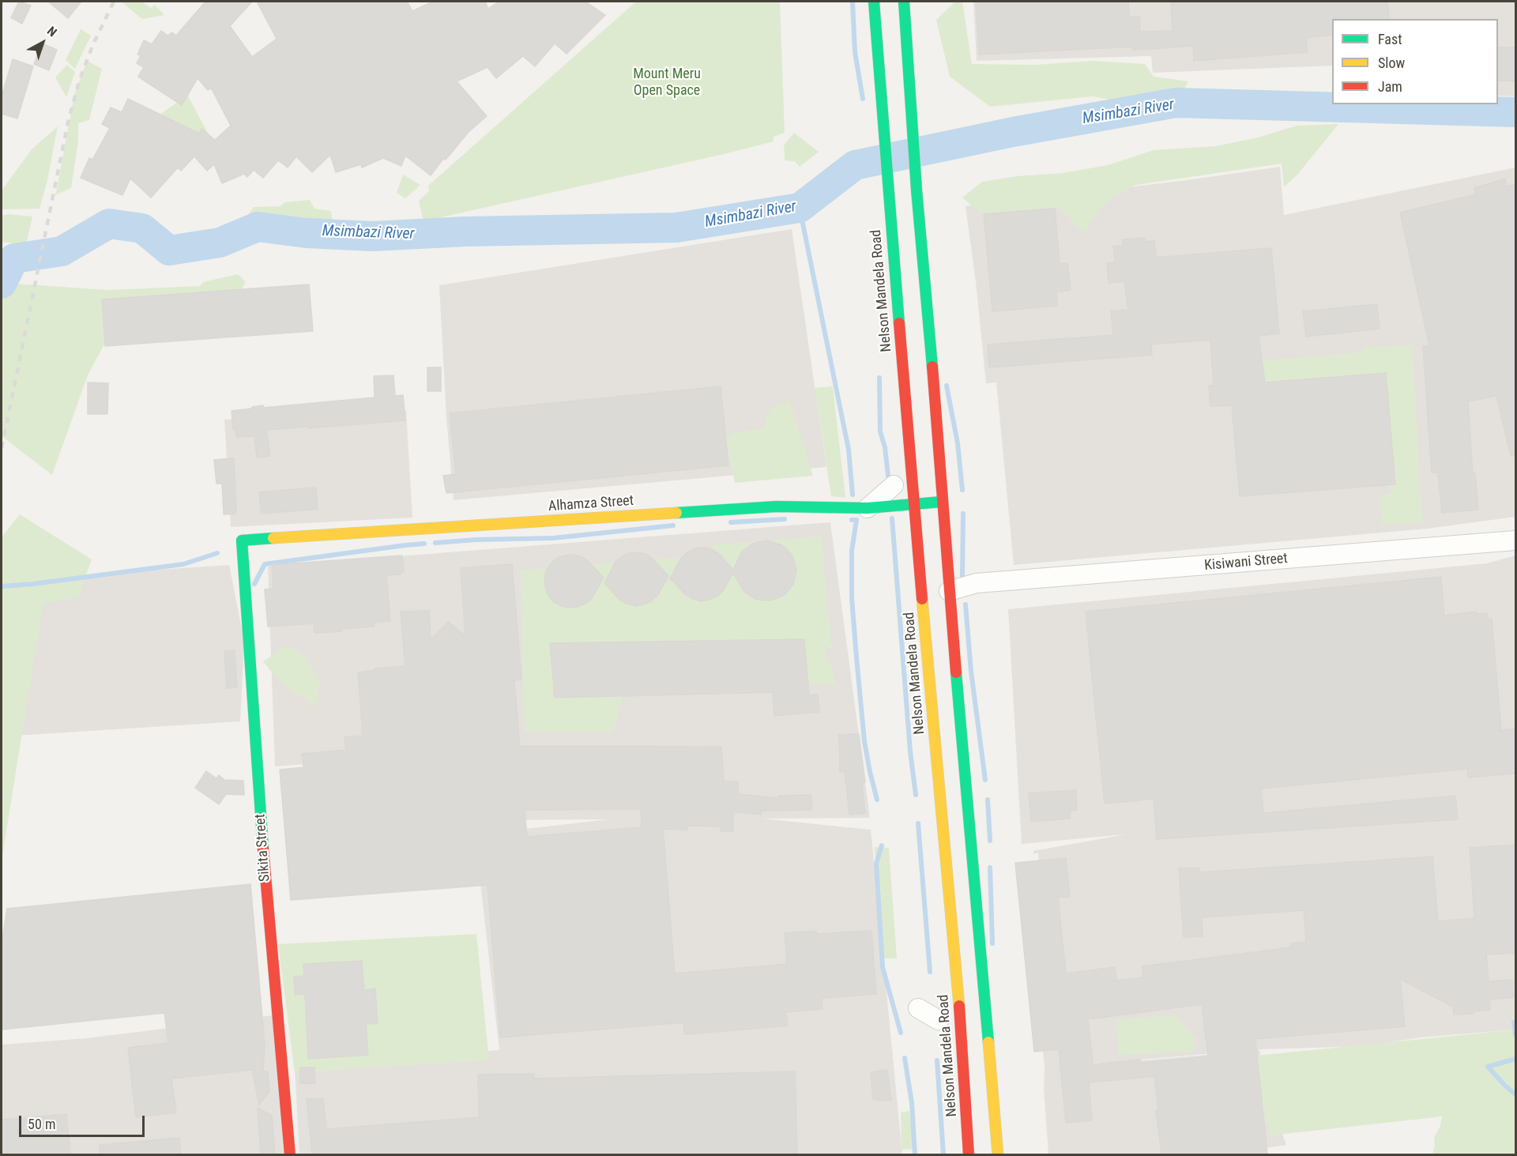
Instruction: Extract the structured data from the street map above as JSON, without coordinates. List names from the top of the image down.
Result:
{
  "streets": {
    "main road": ["Nelson Mandela Road", "Alhamza Street", "Sikita Street"],
    "street": ["Kisiwani Street"]
  },
  "crossings": [
    ["Nelson Mandela Road", "Alhamza Street"],
    ["Alhamza Street", "Sikita Street"]
  ],
  "water": ["Msimbazi River"],
  "parks": ["Mount Meru Open Space"],
  "legend": ["Fast", "Slow", "Jam"],
  "scale_bar": "50 m",
  "north": "top right"
}
